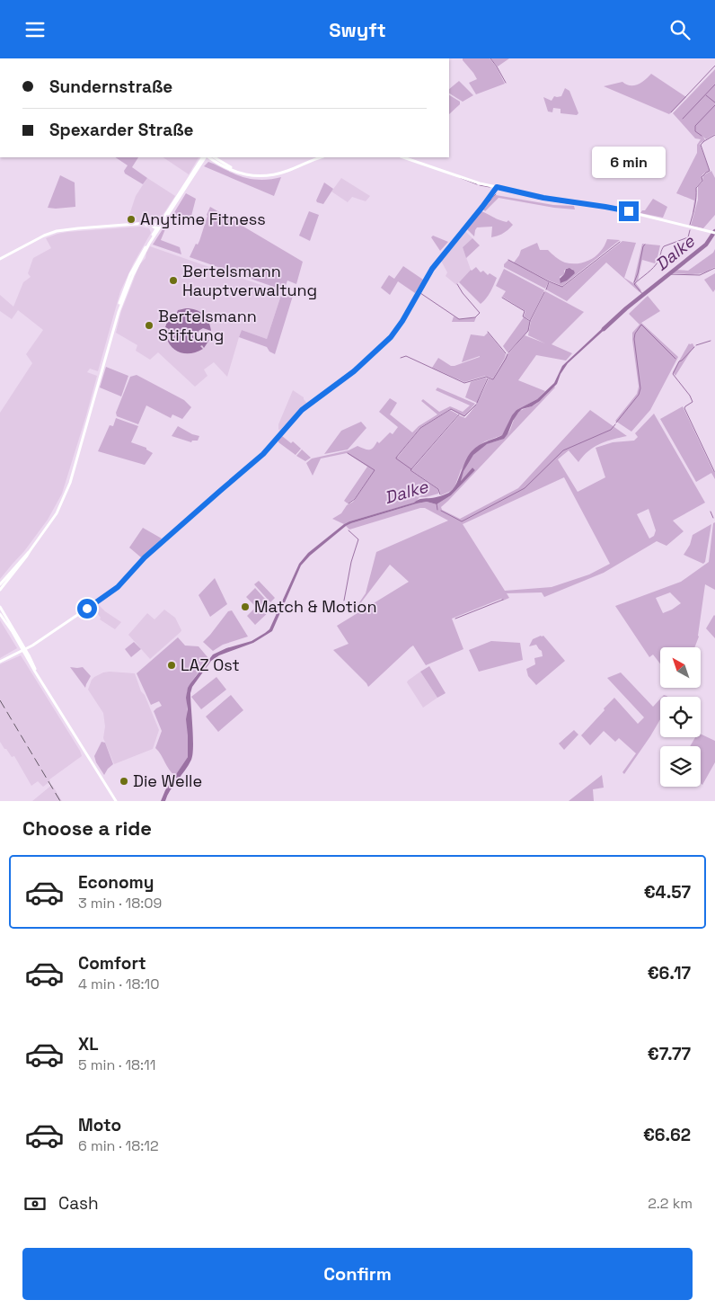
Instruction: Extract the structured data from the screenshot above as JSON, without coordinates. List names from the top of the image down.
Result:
{
  "water": ["Dalke"],
  "places": [
    "Anytime Fitness",
    "Bertelsmann Hauptverwaltung",
    "Bertelsmann Stiftung",
    "Match & Motion",
    "LAZ Ost",
    "Die Welle"
  ],
  "north": "top left",
  "page": {
    "header": "Swyft",
    "banner": ["Sundernstraße", "Spexarder Straße"],
    "bubble": "6 min",
    "heading": "Choose a ride",
    "list": [
      {
        "name": "Economy",
        "note": "3 min · 18:09",
        "value": "€4.57"
      },
      {
        "name": "Comfort",
        "note": "4 min · 18:10",
        "value": "€6.17"
      },
      {
        "name": "XL",
        "note": "5 min · 18:11",
        "value": "€7.77"
      },
      {
        "name": "Moto",
        "note": "6 min · 18:12",
        "value": "€6.62"
      }
    ],
    "pay": ["Cash", "2.2 km"],
    "buttons": "Confirm"
  }
}
